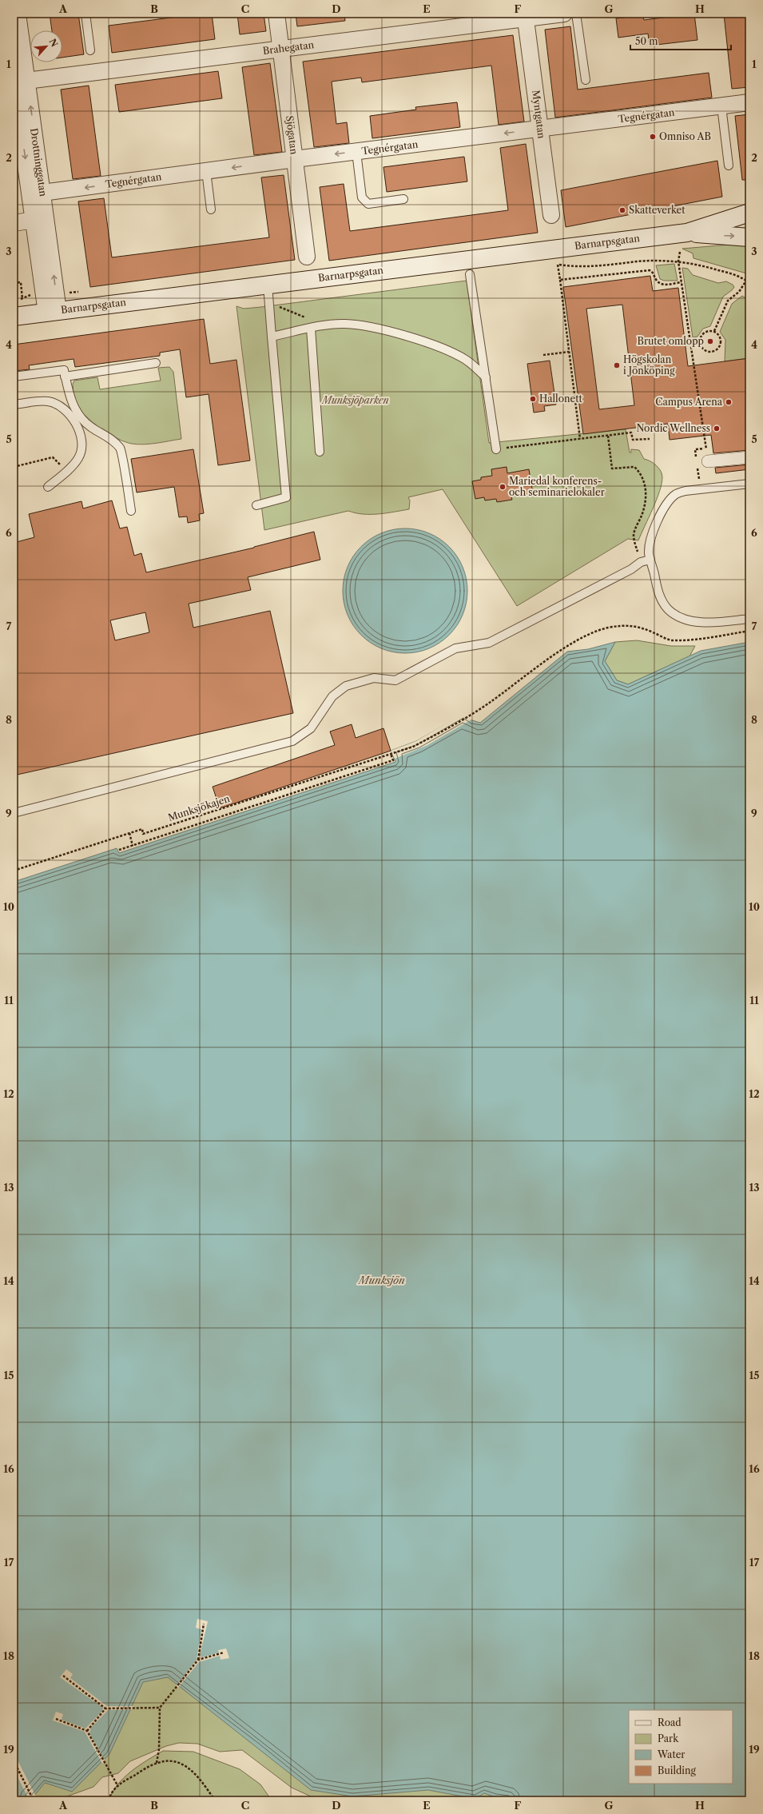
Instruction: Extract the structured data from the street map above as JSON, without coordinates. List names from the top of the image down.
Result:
{
  "streets": {
    "main road": ["Barnarpsgatan"],
    "street": [
      "Brahegatan",
      "Myntgatan",
      "Tegnérgatan",
      "Sjögatan",
      "Drottninggatan"
    ],
    "path": ["Munksjökajen"]
  },
  "crossings": [
    ["Brahegatan", "Myntgatan"],
    ["Brahegatan", "Sjögatan"],
    ["Brahegatan", "Drottninggatan"],
    ["Myntgatan", "Tegnérgatan"],
    ["Tegnérgatan", "Sjögatan"],
    ["Tegnérgatan", "Drottninggatan"],
    ["Drottninggatan", "Barnarpsgatan"]
  ],
  "one_way": ["Tegnérgatan"],
  "water": ["Munksjön"],
  "parks": ["Munksjöparken"],
  "places": [
    "Omniso AB",
    "Skatteverket",
    "Brutet omlopp",
    "Högskolan i Jönköping",
    "Hallonett",
    "Campus Arena",
    "Nordic Wellness",
    "Mariedal konferens- och seminarielokaler"
  ],
  "legend": [
    "Road",
    "Park",
    "Water",
    "Building"
  ],
  "scale_bar": "50 m",
  "north": "top right",
  "grid": {
    "columns": [
      "A",
      "B",
      "C",
      "D",
      "E",
      "F",
      "G",
      "H"
    ],
    "rows": [
      "1",
      "2",
      "3",
      "4",
      "5",
      "6",
      "7",
      "8",
      "9",
      "10",
      "11",
      "12",
      "13",
      "14",
      "15",
      "16",
      "17",
      "18",
      "19"
    ]
  }
}
